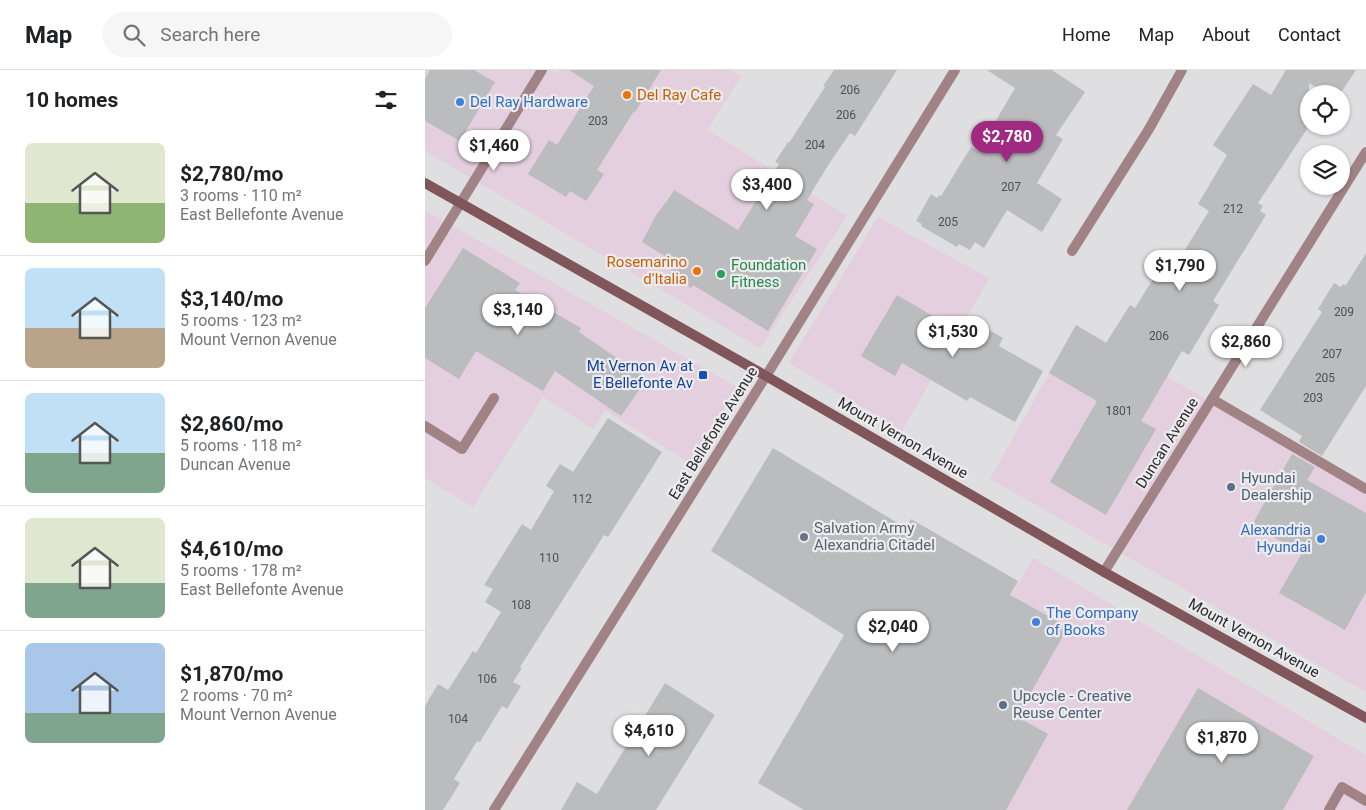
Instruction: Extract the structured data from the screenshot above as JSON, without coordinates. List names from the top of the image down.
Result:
{
  "streets": {
    "main road": ["Mount Vernon Avenue"],
    "street": ["East Bellefonte Avenue", "Duncan Avenue"]
  },
  "crossings": [
    ["East Bellefonte Avenue", "Mount Vernon Avenue"],
    ["Mount Vernon Avenue", "Duncan Avenue"]
  ],
  "places": {
    "other": [
      "Del Ray Cafe",
      "Del Ray Hardware",
      "Rosemarino d'Italia",
      "Foundation Fitness",
      "Hyundai Dealership",
      "Salvation Army Alexandria Citadel",
      "Alexandria Hyundai",
      "The Company of Books",
      "Upcycle - Creative Reuse Center"
    ],
    "transit": ["Mt Vernon Av at E Bellefonte Av"]
  },
  "house_numbers": [
    "206",
    "206",
    "203",
    "204",
    "207",
    "212",
    "205",
    "209",
    "206",
    "207",
    "205",
    "203",
    "1801",
    "112",
    "110",
    "108",
    "106",
    "104"
  ],
  "page": {
    "header": "Map",
    "search": "Search here",
    "nav": [
      "Home",
      "Map",
      "About",
      "Contact"
    ],
    "heading": "10 homes",
    "price": [
      "$2,780",
      "$1,460",
      "$3,400",
      "$1,790",
      "$3,140",
      "$1,530",
      "$2,860",
      "$2,040",
      "$4,610",
      "$1,870"
    ],
    "list": [
      {
        "name": "$2,780/mo",
        "note": "3 rooms · 110 m² · East Bellefonte Avenue"
      },
      {
        "name": "$3,140/mo",
        "note": "5 rooms · 123 m² · Mount Vernon Avenue"
      },
      {
        "name": "$2,860/mo",
        "note": "5 rooms · 118 m² · Duncan Avenue"
      },
      {
        "name": "$4,610/mo",
        "note": "5 rooms · 178 m² · East Bellefonte Avenue"
      },
      {
        "name": "$1,870/mo",
        "note": "2 rooms · 70 m² · Mount Vernon Avenue"
      }
    ]
  }
}
